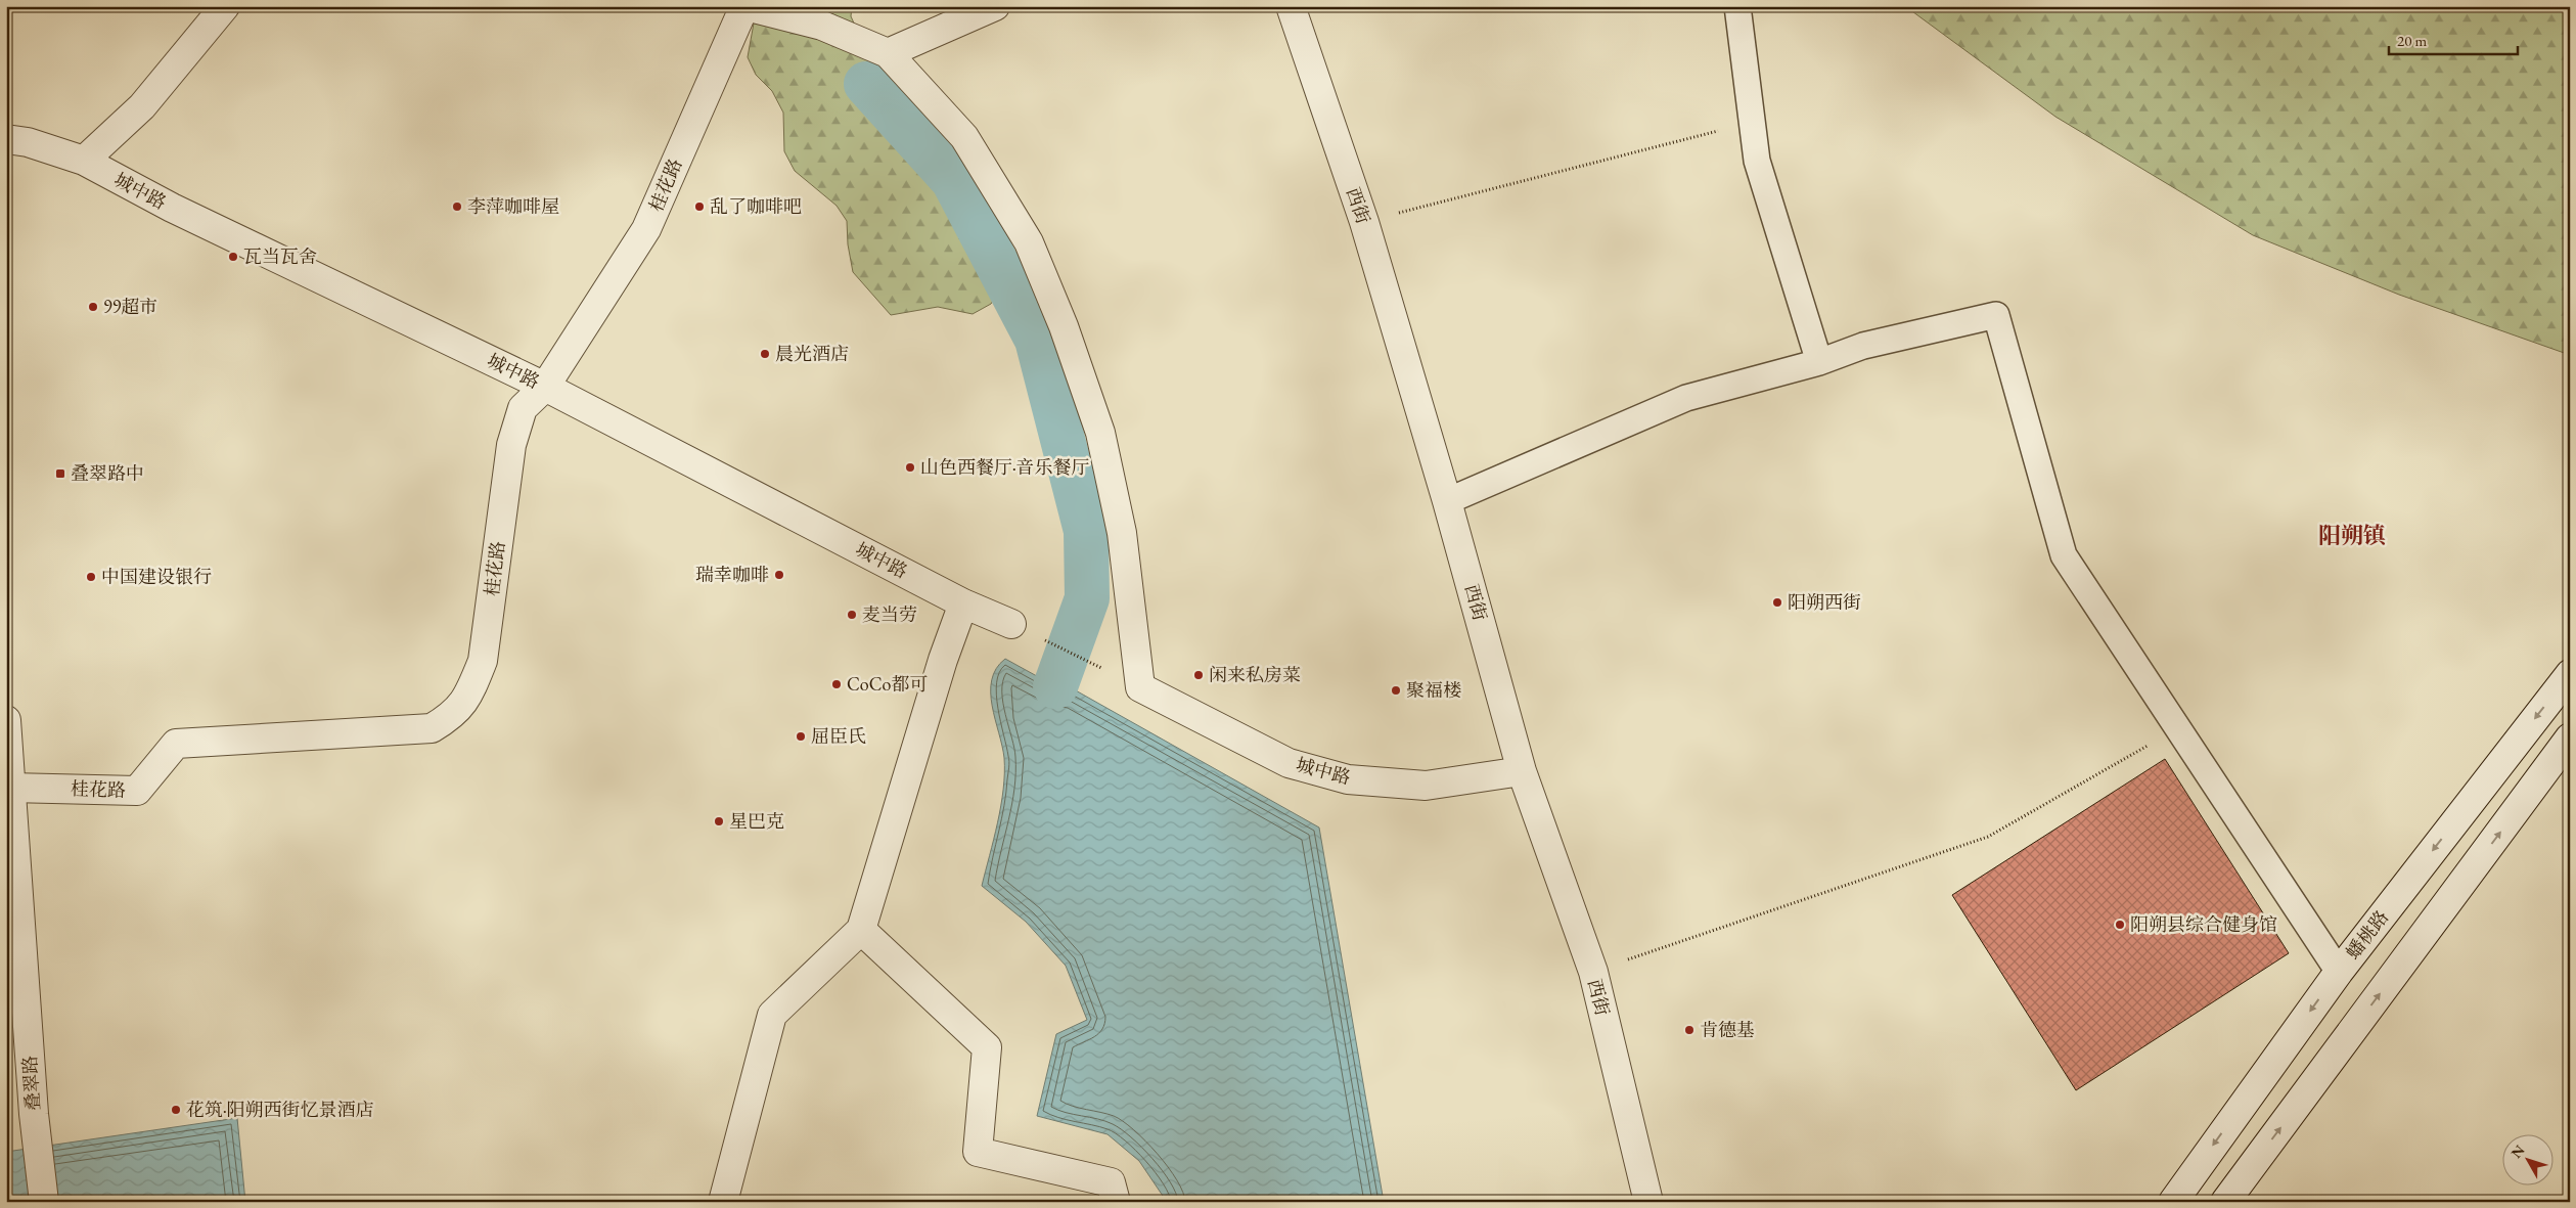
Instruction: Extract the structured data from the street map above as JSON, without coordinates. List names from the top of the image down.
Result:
{
  "streets": {
    "street": [
      "桂花路",
      "城中路",
      "西街",
      "蟠桃路",
      "叠翠路"
    ]
  },
  "crossings": [
    ["桂花路", "城中路"],
    ["桂花路", "叠翠路"],
    ["城中路", "西街"]
  ],
  "districts": ["阳朔镇"],
  "places": {
    "other": [
      "李萍咖啡屋",
      "乱了咖啡吧",
      "瓦当瓦舍",
      "99超市",
      "晨光酒店",
      "山色西餐厅·音乐餐厅",
      "瑞幸咖啡",
      "中国建设银行",
      "阳朔西街",
      "麦当劳",
      "闲来私房菜",
      "CoCo都可",
      "聚福楼",
      "屈臣氏",
      "星巴克",
      "阳朔县综合健身馆",
      "肯德基",
      "花筑·阳朔西街忆景酒店"
    ],
    "transit": ["叠翠路中"]
  },
  "scale_bar": "20 m",
  "north": "top left"
}
